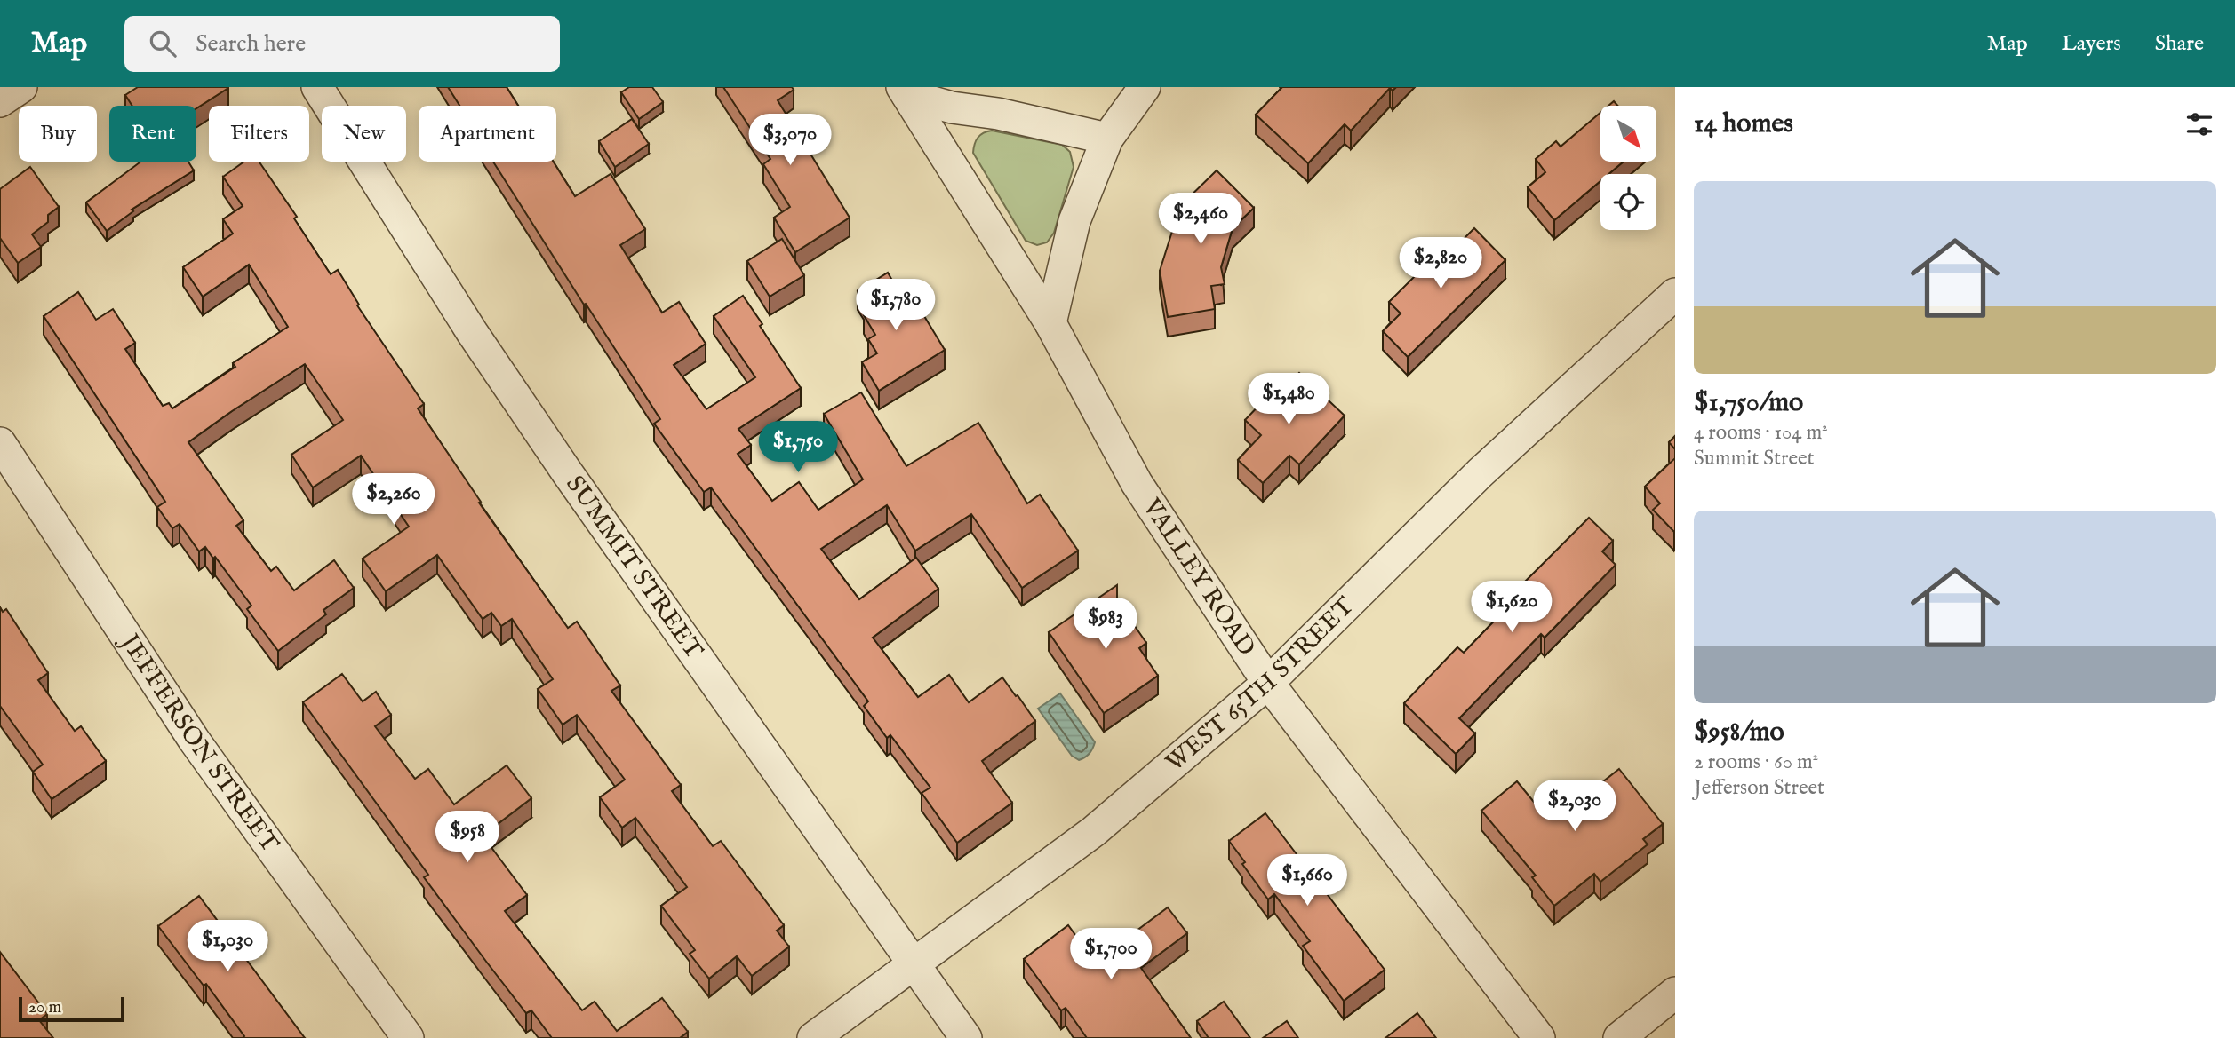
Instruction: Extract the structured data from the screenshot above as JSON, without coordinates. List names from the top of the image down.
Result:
{
  "streets": {
    "street": [
      "SUMMIT STREET",
      "VALLEY ROAD",
      "WEST 65TH STREET",
      "JEFFERSON STREET"
    ]
  },
  "crossings": [
    ["SUMMIT STREET", "WEST 65TH STREET"],
    ["VALLEY ROAD", "WEST 65TH STREET"]
  ],
  "scale_bar": "20 m",
  "north": "bottom right",
  "page": {
    "header": "Map",
    "search": "Search here",
    "nav": ["Map", "Layers", "Share"],
    "heading": "14 homes",
    "chip": [
      "Buy",
      "Rent",
      "Filters",
      "New",
      "Apartment"
    ],
    "price": [
      "$3,070",
      "$2,460",
      "$2,820",
      "$1,780",
      "$1,480",
      "$1,750",
      "$2,260",
      "$1,620",
      "$983",
      "$2,030",
      "$958",
      "$1,660",
      "$1,030",
      "$1,700"
    ],
    "list": [
      {
        "name": "$1,750/mo",
        "note": "4 rooms · 104 m² · Summit Street"
      },
      {
        "name": "$958/mo",
        "note": "2 rooms · 60 m² · Jefferson Street"
      }
    ],
    "scale": "20 m"
  }
}
